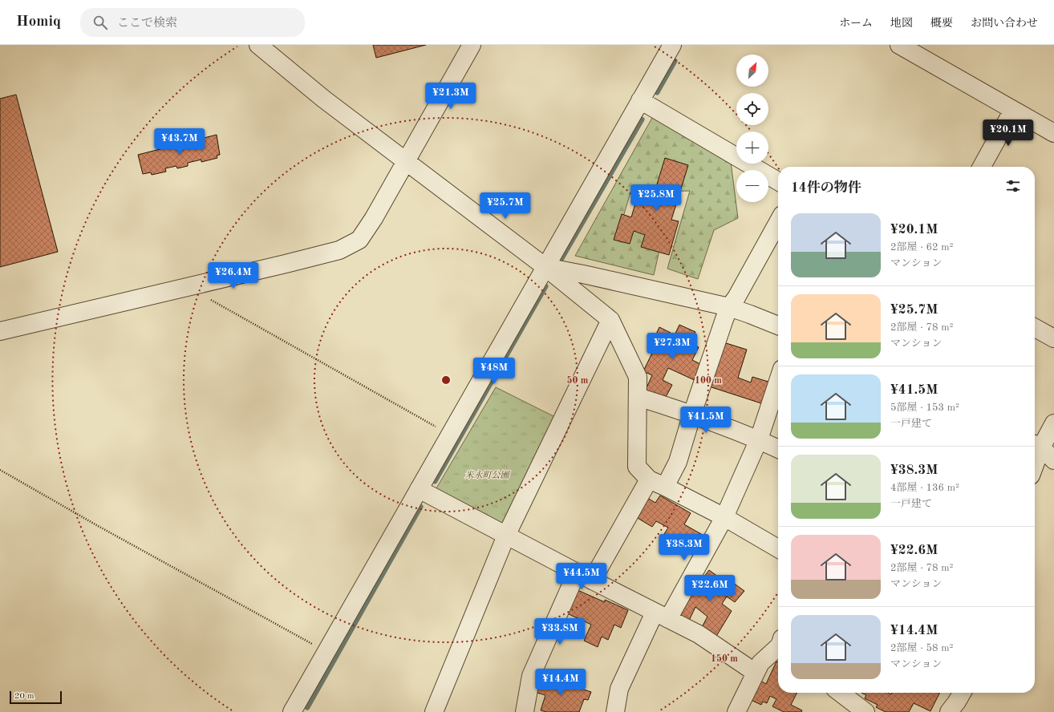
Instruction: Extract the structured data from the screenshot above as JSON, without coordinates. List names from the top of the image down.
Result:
{
  "parks": ["米永町公園"],
  "scale_bar": "20 m",
  "north": "top right",
  "page": {
    "header": "Homiq",
    "search": "ここで検索",
    "nav": [
      "ホーム",
      "地図",
      "概要",
      "お問い合わせ"
    ],
    "map_buttons": ["+", "−"],
    "price": [
      "¥21.3M",
      "¥20.1M",
      "¥43.7M",
      "¥25.8M",
      "¥25.7M",
      "¥26.4M",
      "¥27.3M",
      "¥48M",
      "¥41.5M",
      "¥38.3M",
      "¥44.5M",
      "¥22.6M",
      "¥33.8M",
      "¥14.4M"
    ],
    "heading": "14件の物件",
    "list": [
      {
        "name": "¥20.1M",
        "note": "2部屋 · 62 m² · マンション"
      },
      {
        "name": "¥25.7M",
        "note": "2部屋 · 78 m² · マンション"
      },
      {
        "name": "¥41.5M",
        "note": "5部屋 · 153 m² · 一戸建て"
      },
      {
        "name": "¥38.3M",
        "note": "4部屋 · 136 m² · 一戸建て"
      },
      {
        "name": "¥22.6M",
        "note": "2部屋 · 78 m² · マンション"
      },
      {
        "name": "¥14.4M",
        "note": "2部屋 · 58 m² · マンション"
      }
    ],
    "scale": "20 m"
  },
  "rings": ["50 m", "100 m", "150 m"]
}
